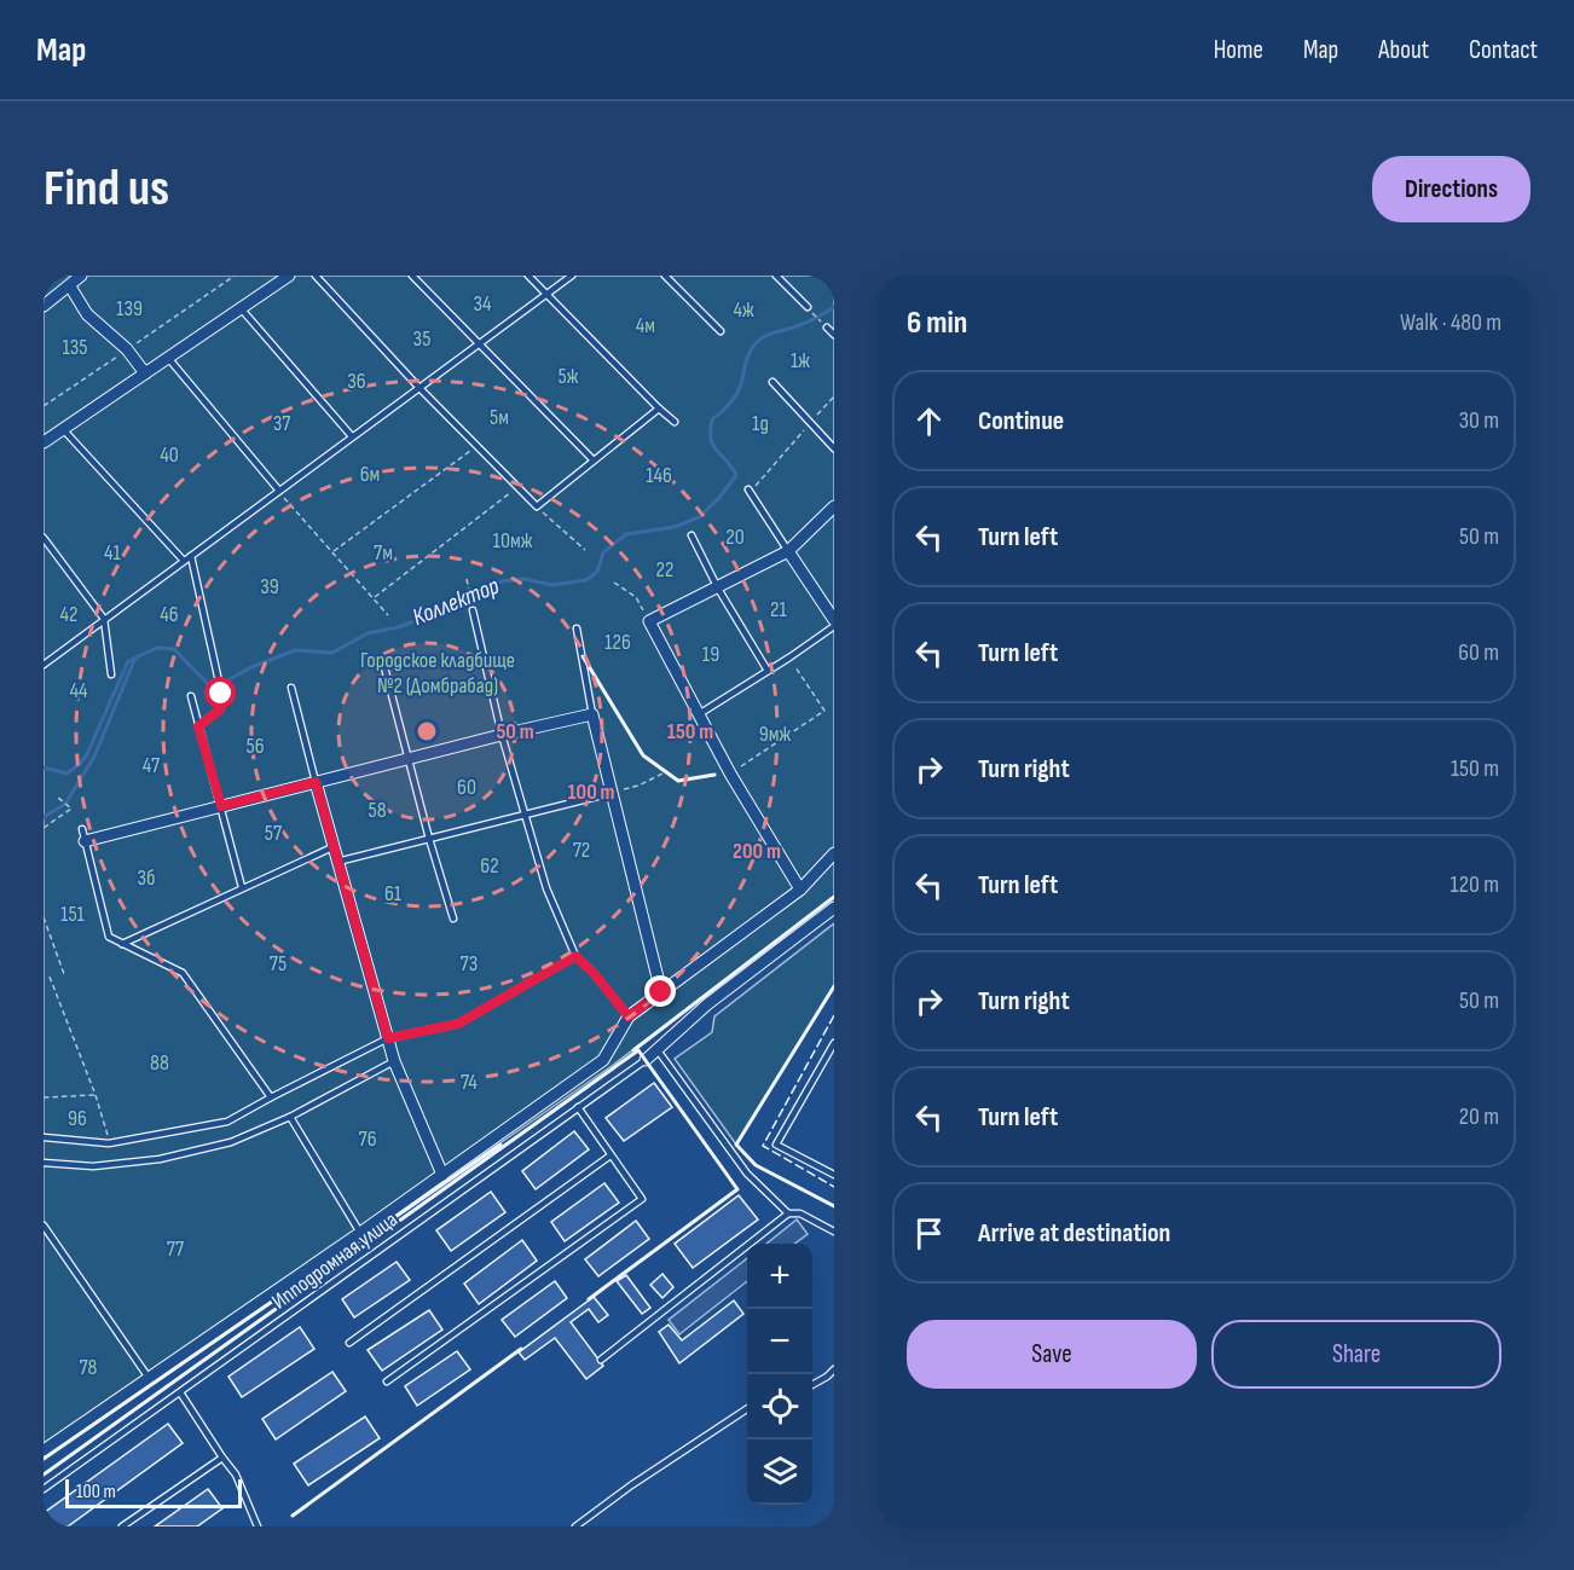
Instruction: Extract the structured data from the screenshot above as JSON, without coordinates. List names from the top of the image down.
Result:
{
  "streets": {
    "lane": ["Ипподромная улица"]
  },
  "water": ["Коллектор"],
  "parks": [
    "34",
    "139",
    "4ж",
    "4м",
    "35",
    "135",
    "1ж",
    "5ж",
    "36",
    "5м",
    "37",
    "1д",
    "40",
    "6м",
    "146",
    "20",
    "10мж",
    "41",
    "7м",
    "22",
    "39",
    "21",
    "42",
    "46",
    "126",
    "19",
    "Городское кладбище №2 (Домбрабад)",
    "44",
    "9мж",
    "56",
    "47",
    "60",
    "58",
    "57",
    "72",
    "62",
    "3б",
    "61",
    "151",
    "75",
    "73",
    "88",
    "74",
    "96",
    "76",
    "77",
    "78"
  ],
  "scale_bar": "100 m",
  "page": {
    "header": "Map",
    "nav": [
      "Home",
      "Map",
      "About",
      "Contact"
    ],
    "buttons": [
      "Directions",
      ["Save", "Share"]
    ],
    "title": "Find us",
    "heading": ["6 min", "Walk · 480 m"],
    "list": [
      ["Continue", "30 m"],
      ["Turn left", "50 m"],
      ["Turn left", "60 m"],
      ["Turn right", "150 m"],
      ["Turn left", "120 m"],
      ["Turn right", "50 m"],
      ["Turn left", "20 m"],
      "Arrive at destination"
    ],
    "map_buttons": ["+", "−"],
    "scale": "100 m"
  },
  "rings": [
    "50 m",
    "150 m",
    "100 m",
    "200 m"
  ]
}
